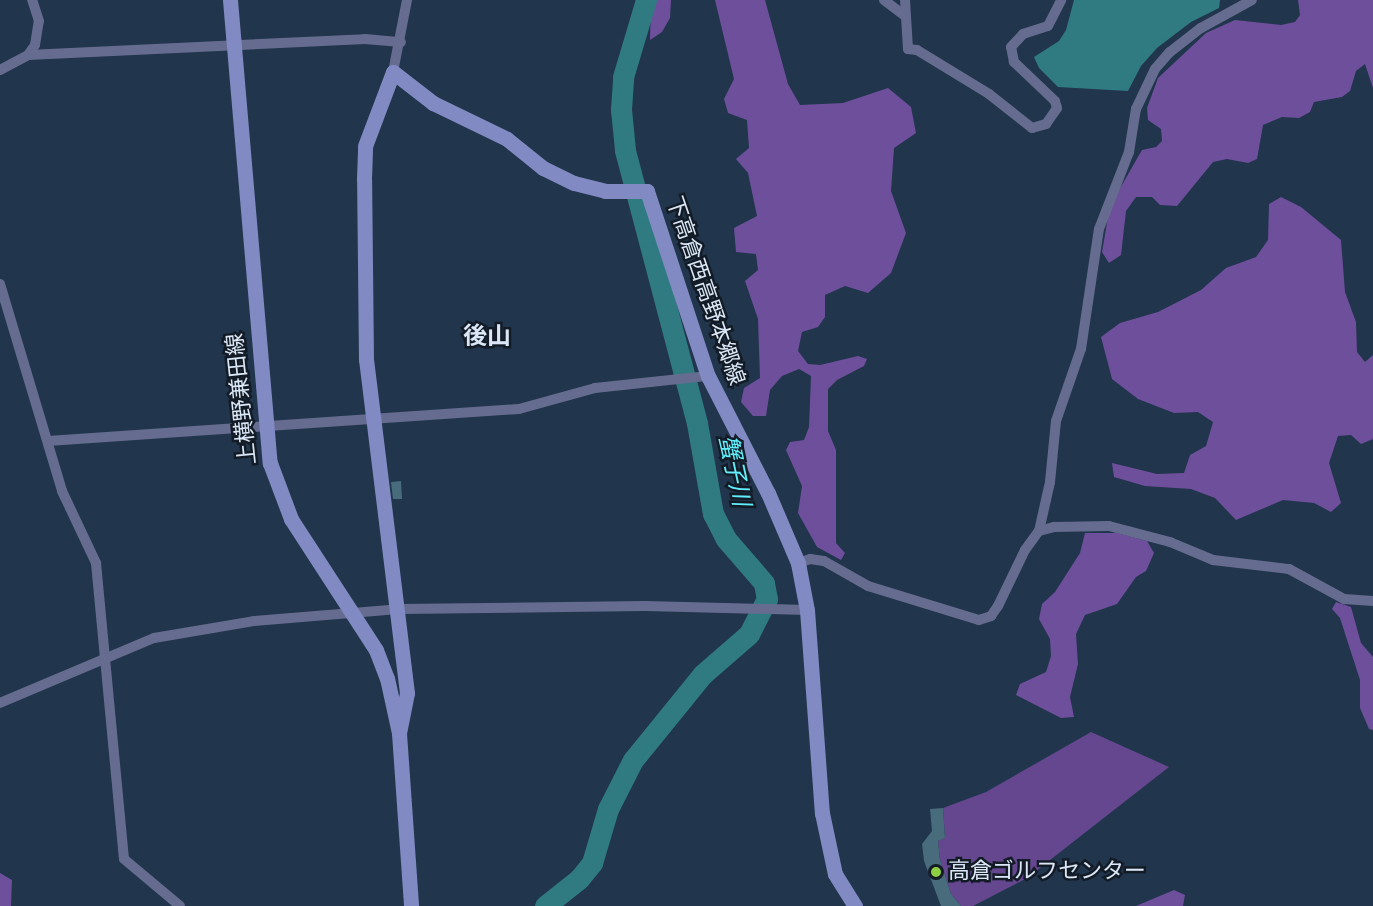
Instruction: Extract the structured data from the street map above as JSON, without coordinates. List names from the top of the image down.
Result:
{
  "streets": {
    "main road": ["下高倉西高野本郷線", "上横野兼田線"]
  },
  "districts": ["後山"],
  "water": ["蟹子川"],
  "places": ["高倉ゴルフセンター"]
}
